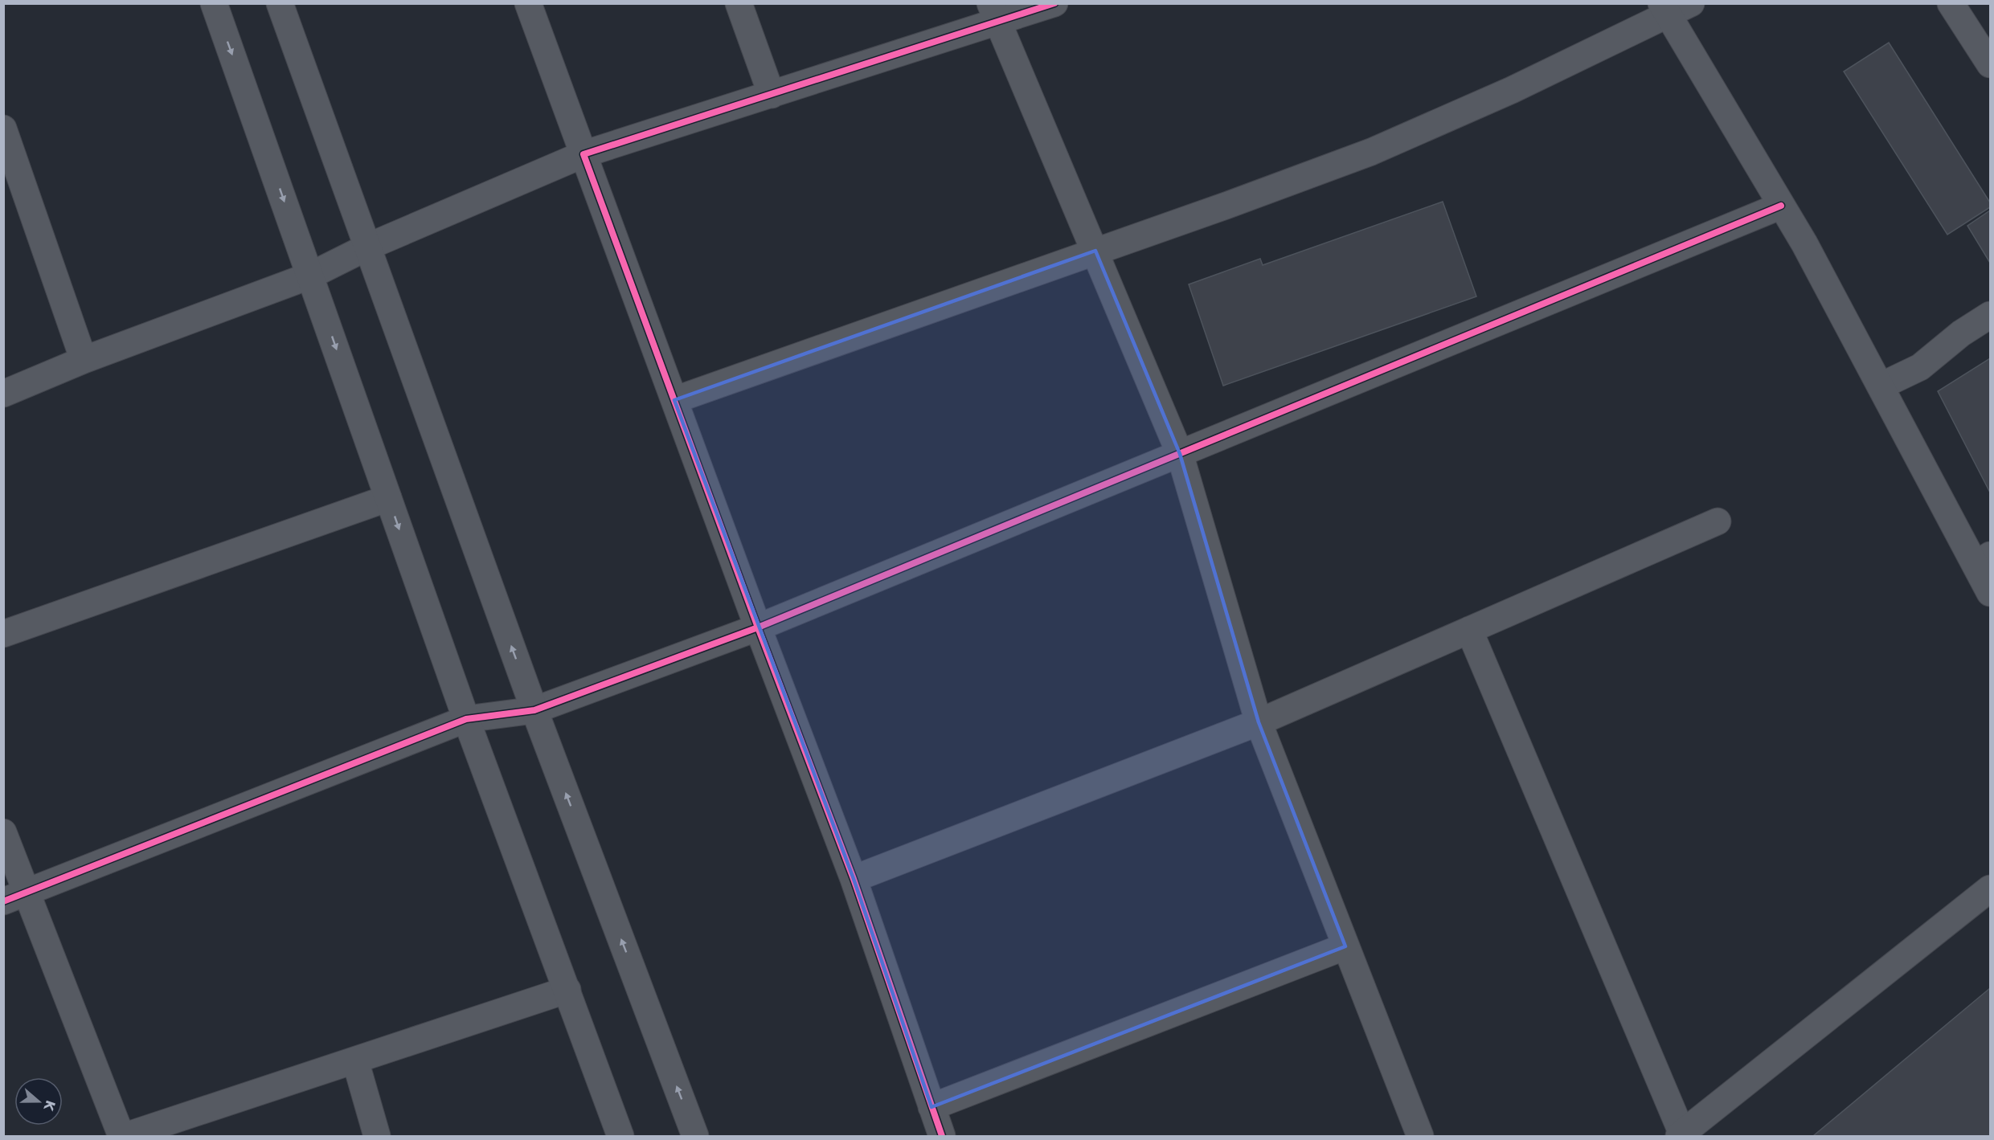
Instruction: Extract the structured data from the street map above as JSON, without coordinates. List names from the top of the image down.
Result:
{
  "north": "right"
}
